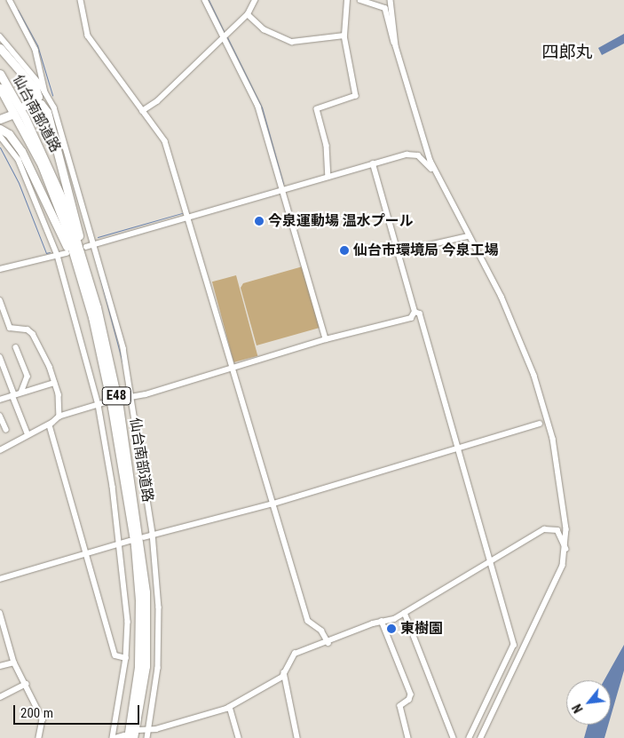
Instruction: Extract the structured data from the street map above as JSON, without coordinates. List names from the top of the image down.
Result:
{
  "streets": {
    "highway": ["仙台南部道路", "E48"]
  },
  "districts": ["四郎丸"],
  "places": ["今泉運動場 温水プール", "仙台市環境局 今泉工場", "東樹園"],
  "scale_bar": "200 m",
  "north": "bottom left"
}
